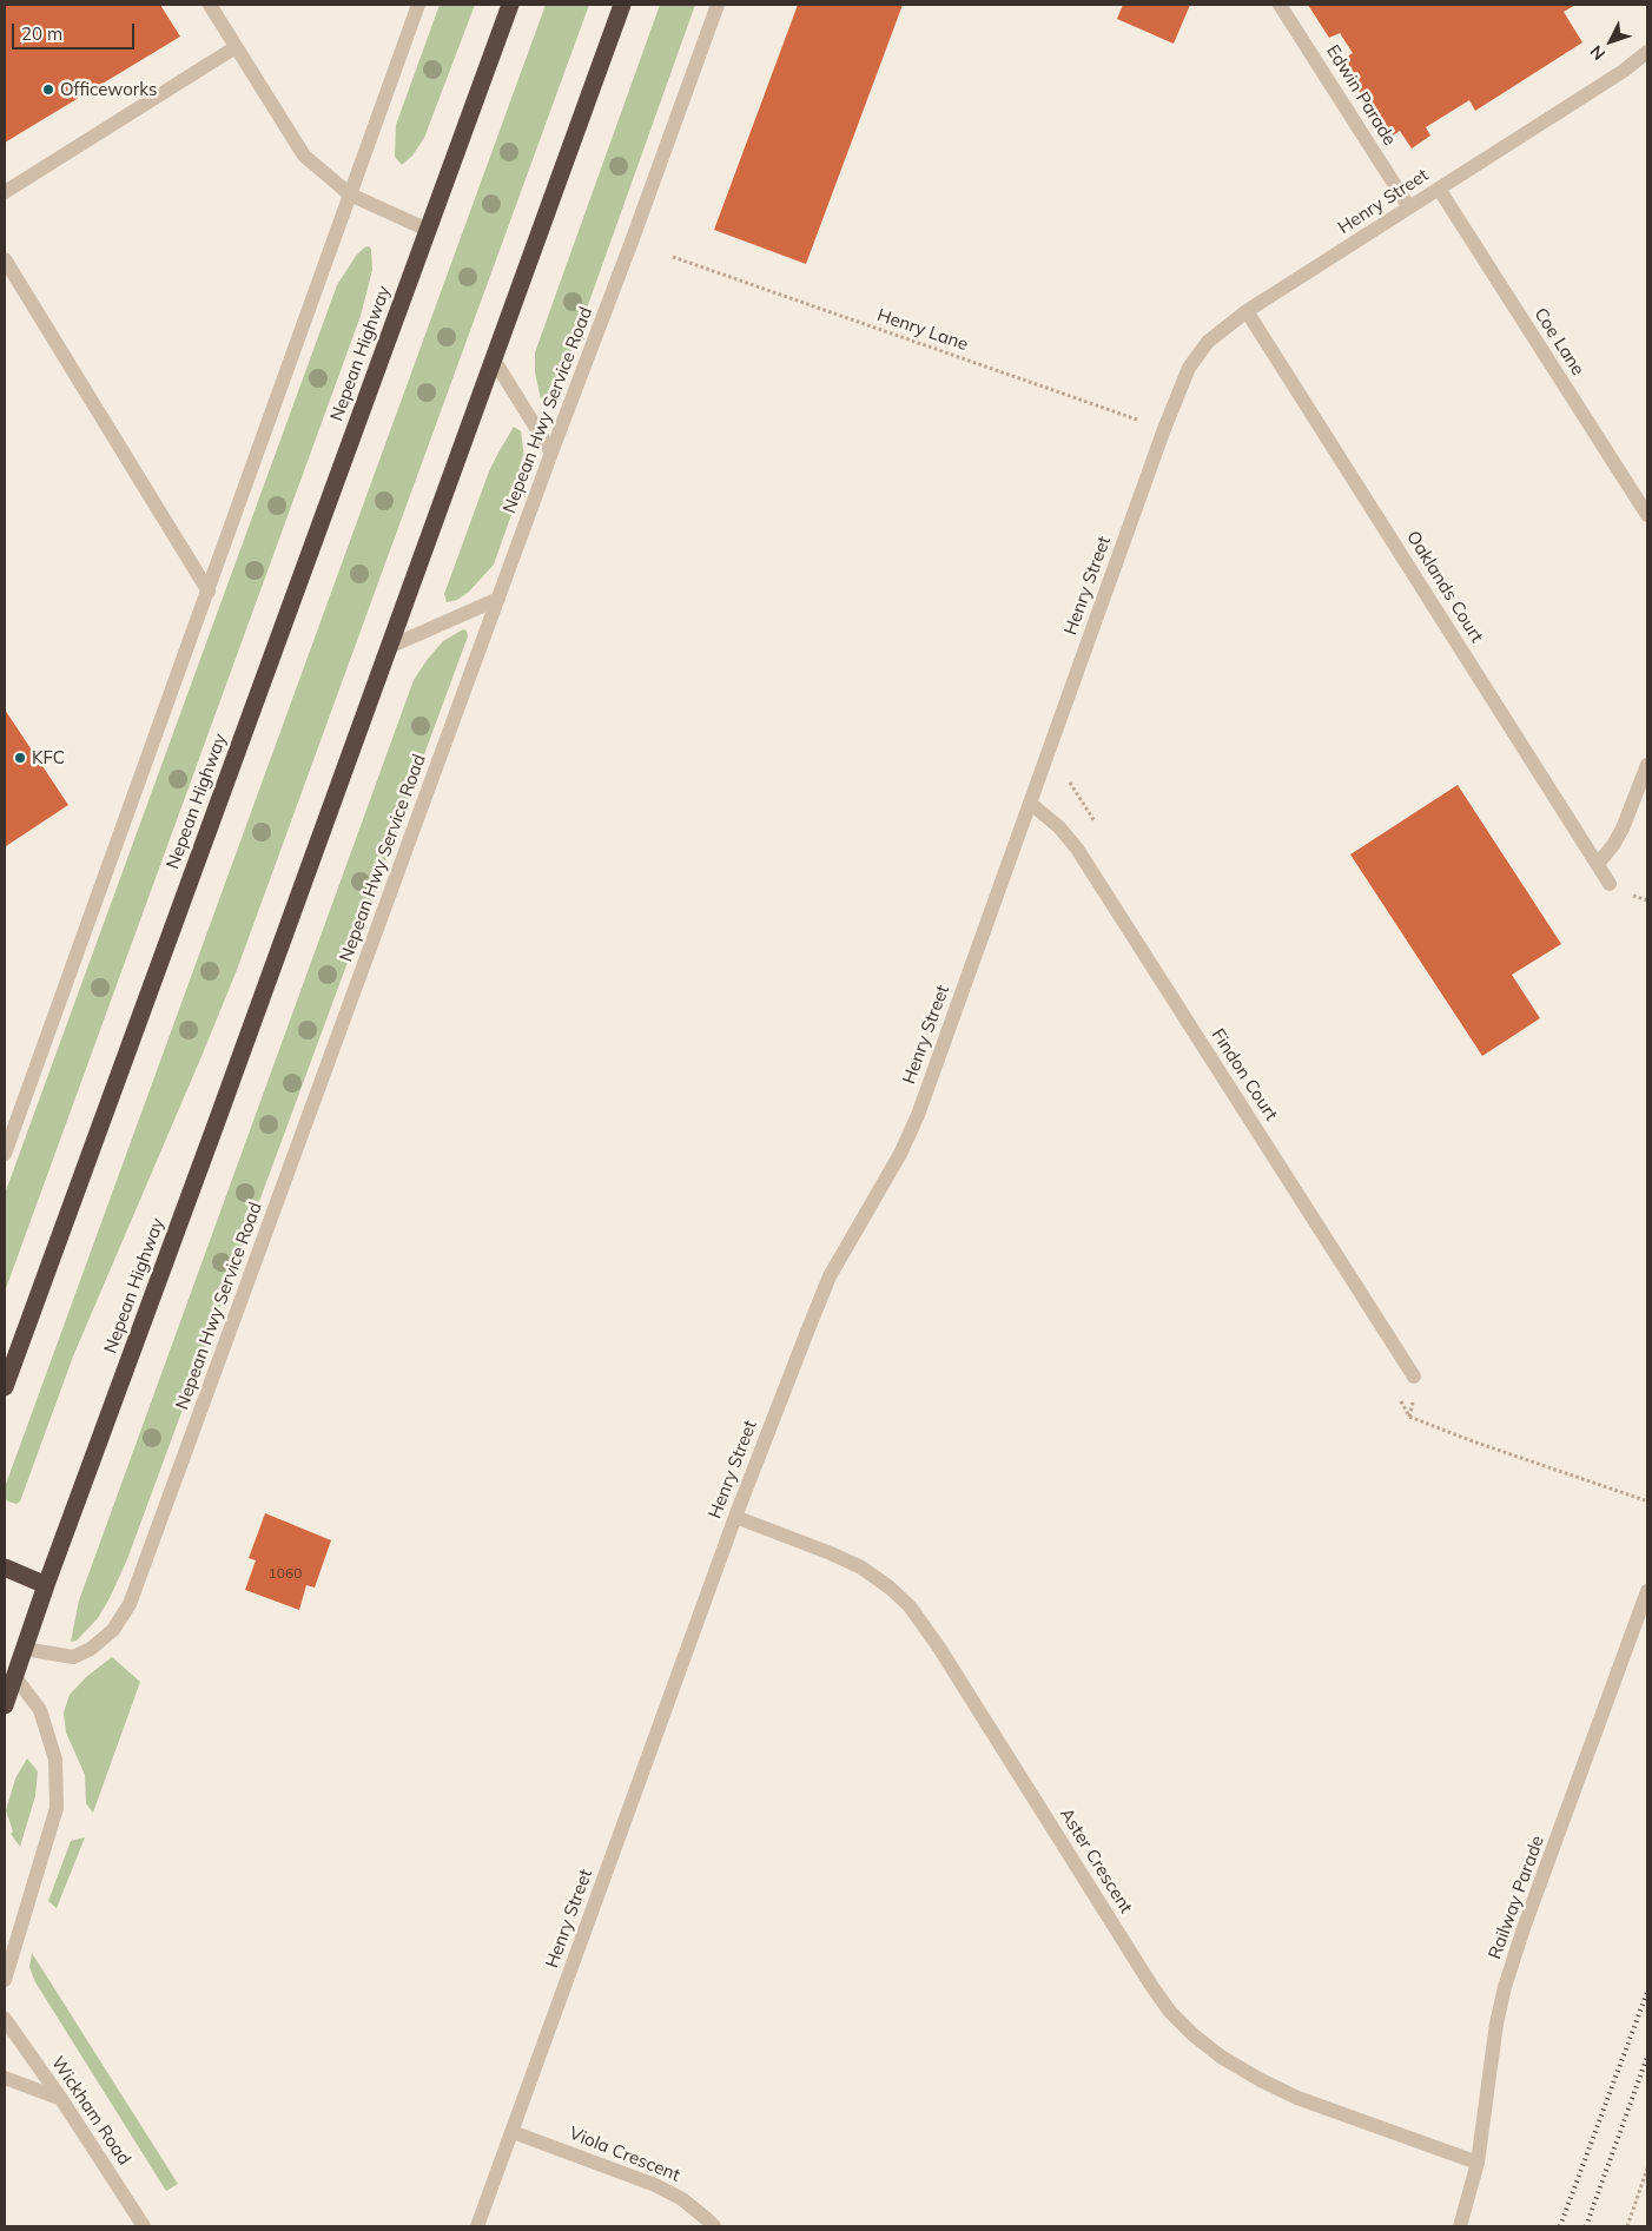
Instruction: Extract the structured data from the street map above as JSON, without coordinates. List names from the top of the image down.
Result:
{
  "streets": {
    "highway": ["Nepean Highway"],
    "street": [
      "Edwin Parade",
      "Henry Street",
      "Coe Lane",
      "Nepean Hwy Service Road",
      "Oaklands Court",
      "Findon Court",
      "Aster Crescent",
      "Railway Parade",
      "Wickham Road",
      "Viola Crescent"
    ],
    "path": ["Henry Lane"]
  },
  "crossings": [
    ["Edwin Parade", "Henry Street"],
    ["Henry Street", "Henry Lane"],
    ["Henry Street", "Coe Lane"],
    ["Henry Street", "Oaklands Court"],
    ["Henry Street", "Findon Court"],
    ["Henry Street", "Aster Crescent"],
    ["Henry Street", "Viola Crescent"],
    ["Nepean Highway", "Nepean Hwy Service Road"],
    ["Aster Crescent", "Railway Parade"]
  ],
  "places": ["Officeworks", "KFC"],
  "house_numbers": ["1060"],
  "scale_bar": "20 m",
  "north": "bottom left"
}
